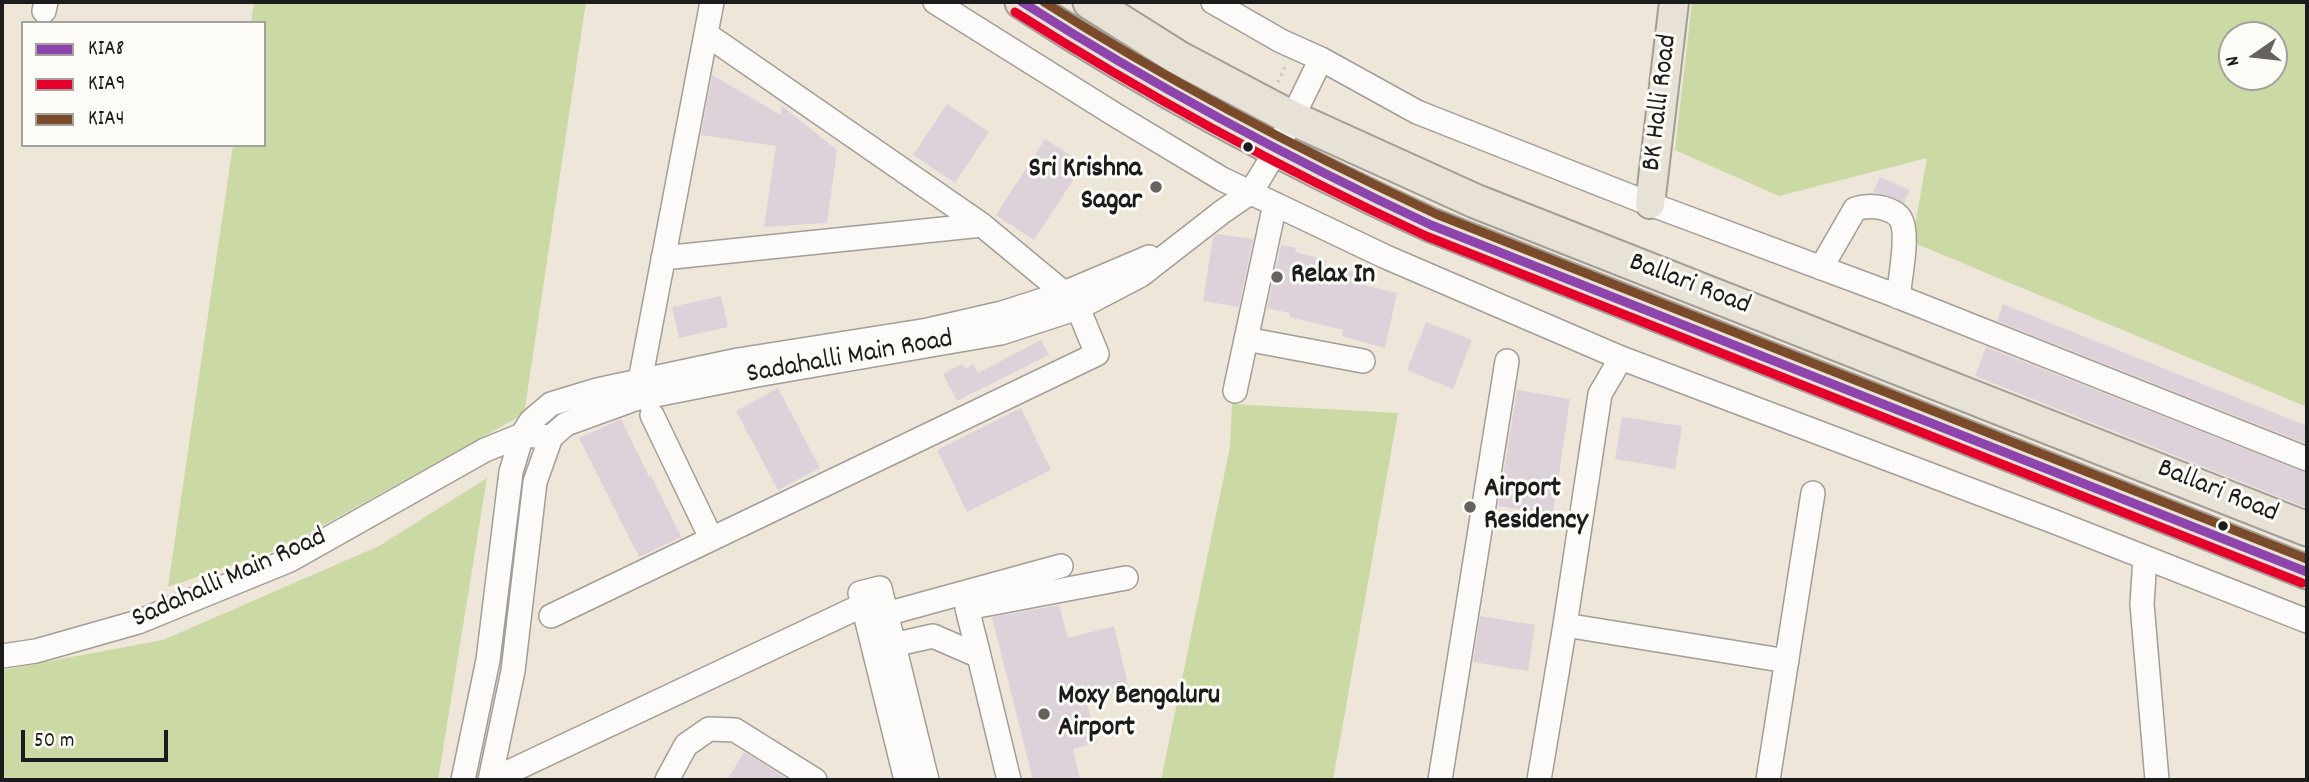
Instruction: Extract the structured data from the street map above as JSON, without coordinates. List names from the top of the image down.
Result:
{
  "streets": {
    "highway": ["Ballari Road"],
    "main road": ["BK Halli Road"],
    "street": ["Sadahalli Main Road"]
  },
  "places": [
    "Sri Krishna Sagar",
    "Relax In",
    "Airport Residency",
    "Moxy Bengaluru Airport"
  ],
  "lines": ["transit line KIA8", "transit line KIA4", "transit line KIA9"],
  "legend": ["KIA8", "KIA9", "KIA4"],
  "scale_bar": "50 m",
  "north": "left"
}
